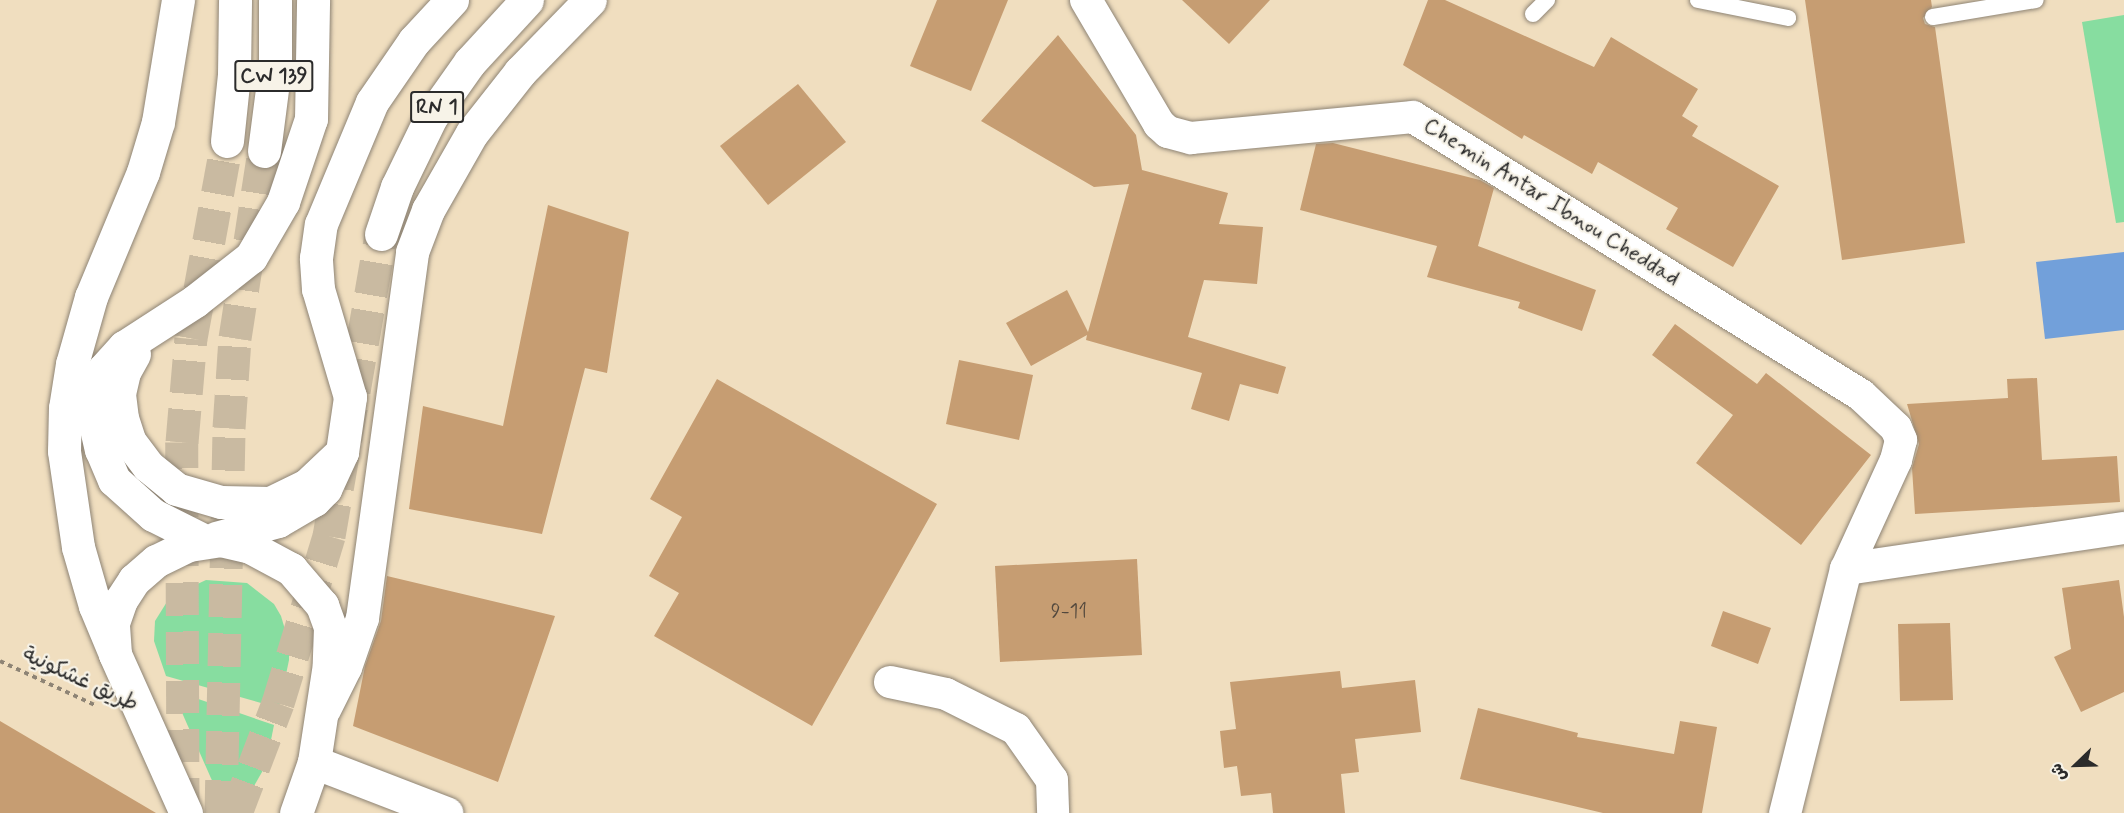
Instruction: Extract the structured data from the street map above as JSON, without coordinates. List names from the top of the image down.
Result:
{
  "streets": {
    "main road": ["CW 139", "RN 1"],
    "street": ["Chemin Antar Ibnou Cheddad"],
    "path": ["طريق غشكونية"]
  },
  "house_numbers": ["9-11"],
  "north": "bottom left"
}
